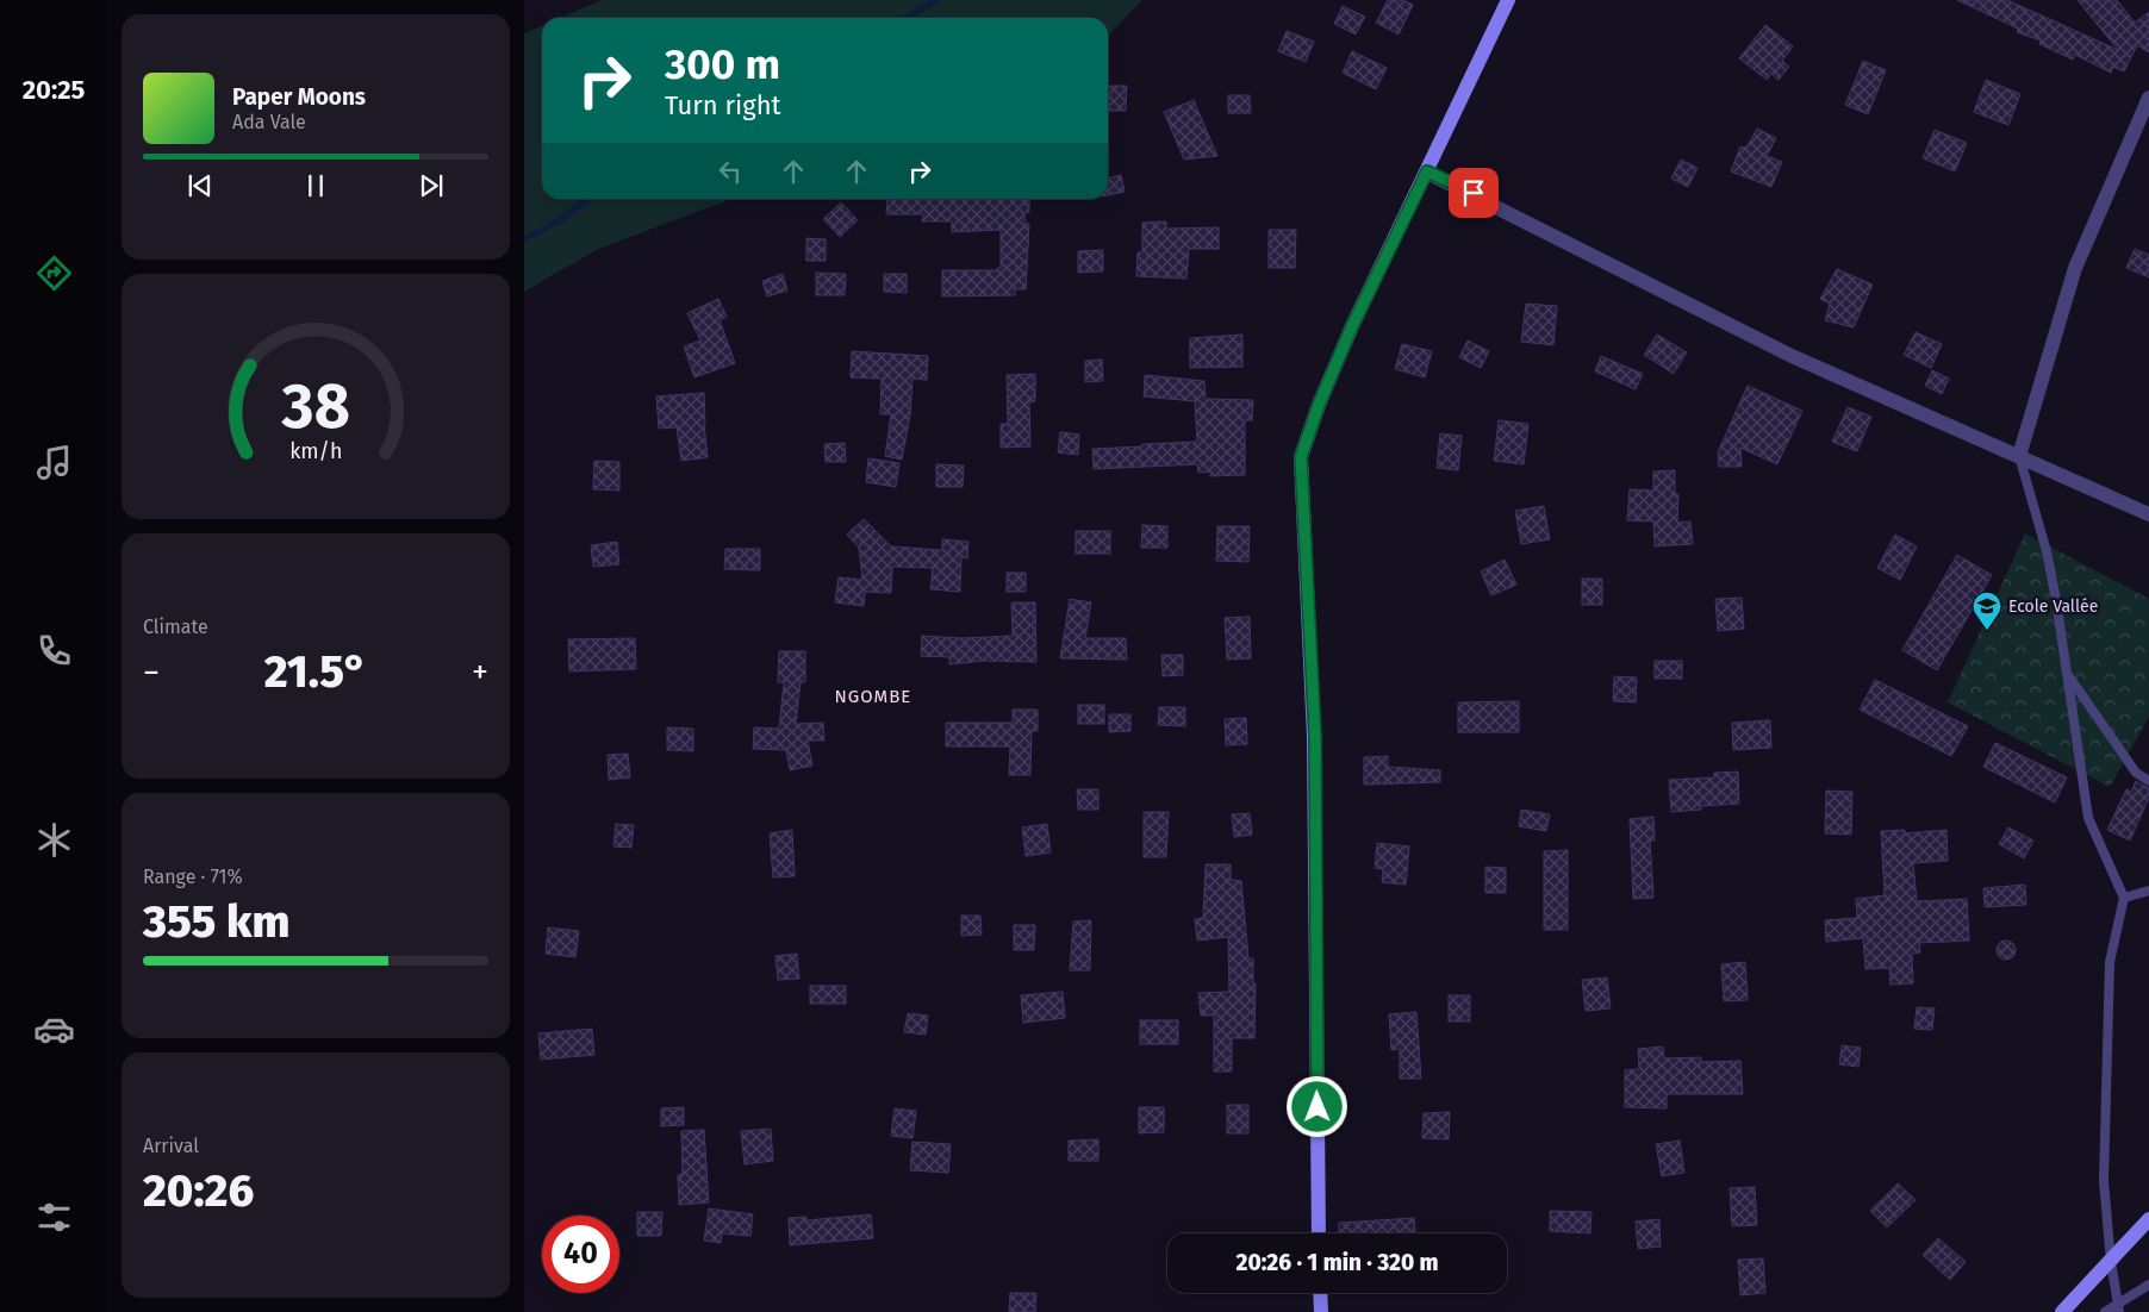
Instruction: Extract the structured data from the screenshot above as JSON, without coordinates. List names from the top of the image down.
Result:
{
  "districts": ["NGOMBE"],
  "places": {
    "school or university": ["Ecole Vallée"]
  },
  "page": {
    "tabs": "20:25",
    "turn": ["300 m", "Turn right"],
    "song": ["Paper Moons", "Ada Vale"],
    "tile": [
      "Climate",
      ["Range · 71%", "355 km"],
      ["Arrival", "20:26"]
    ],
    "heat": ["−", "21.5°", "+"],
    "limit": "40",
    "trip": "20:26 · 1 min · 320 m",
    "gauge": ["38", "km/h"]
  }
}
